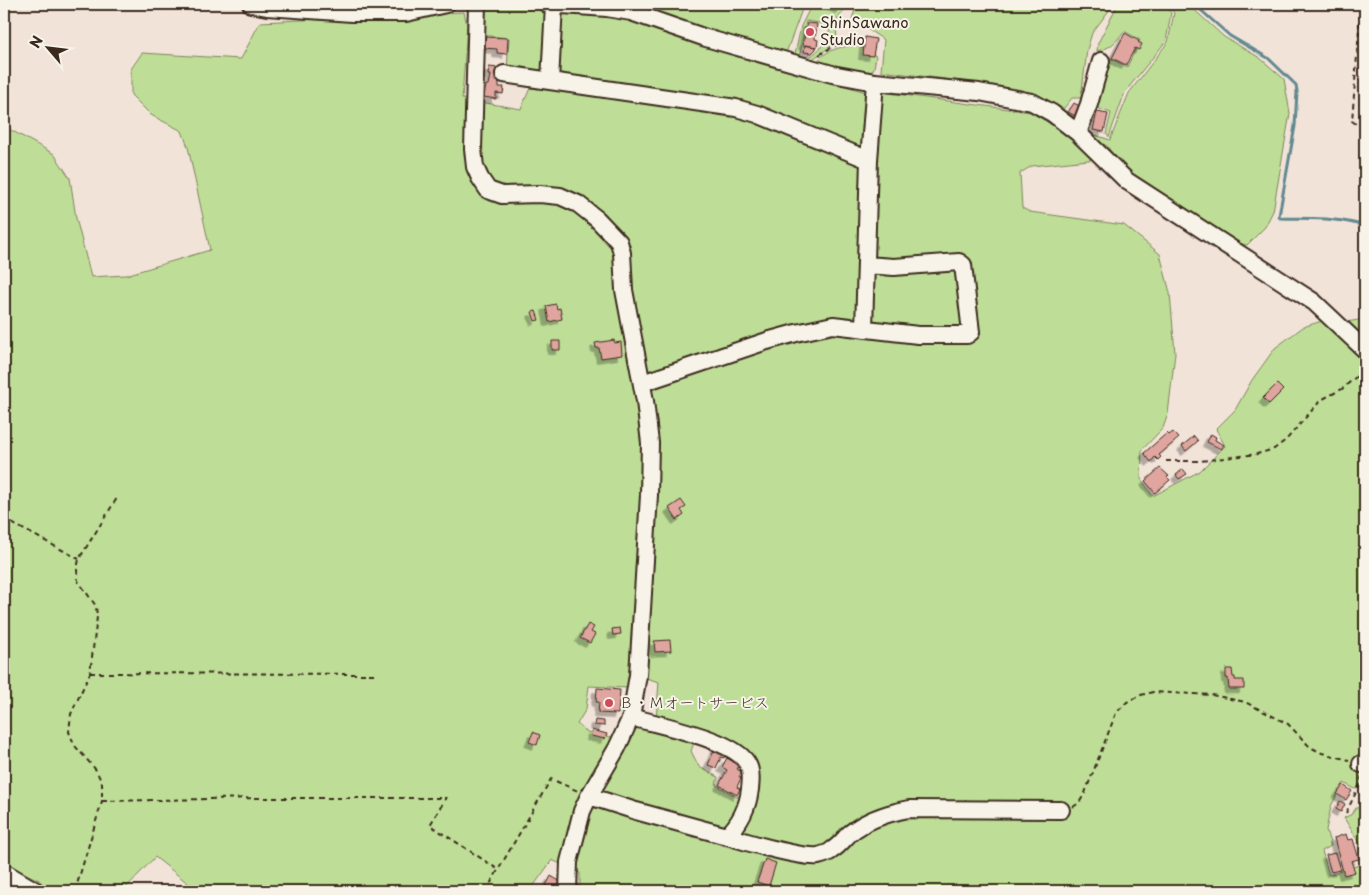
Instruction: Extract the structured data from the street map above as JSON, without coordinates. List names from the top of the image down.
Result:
{
  "places": ["ShinSawano Studio", "Ｂ・Ｍオートサービス"],
  "north": "top left"
}
